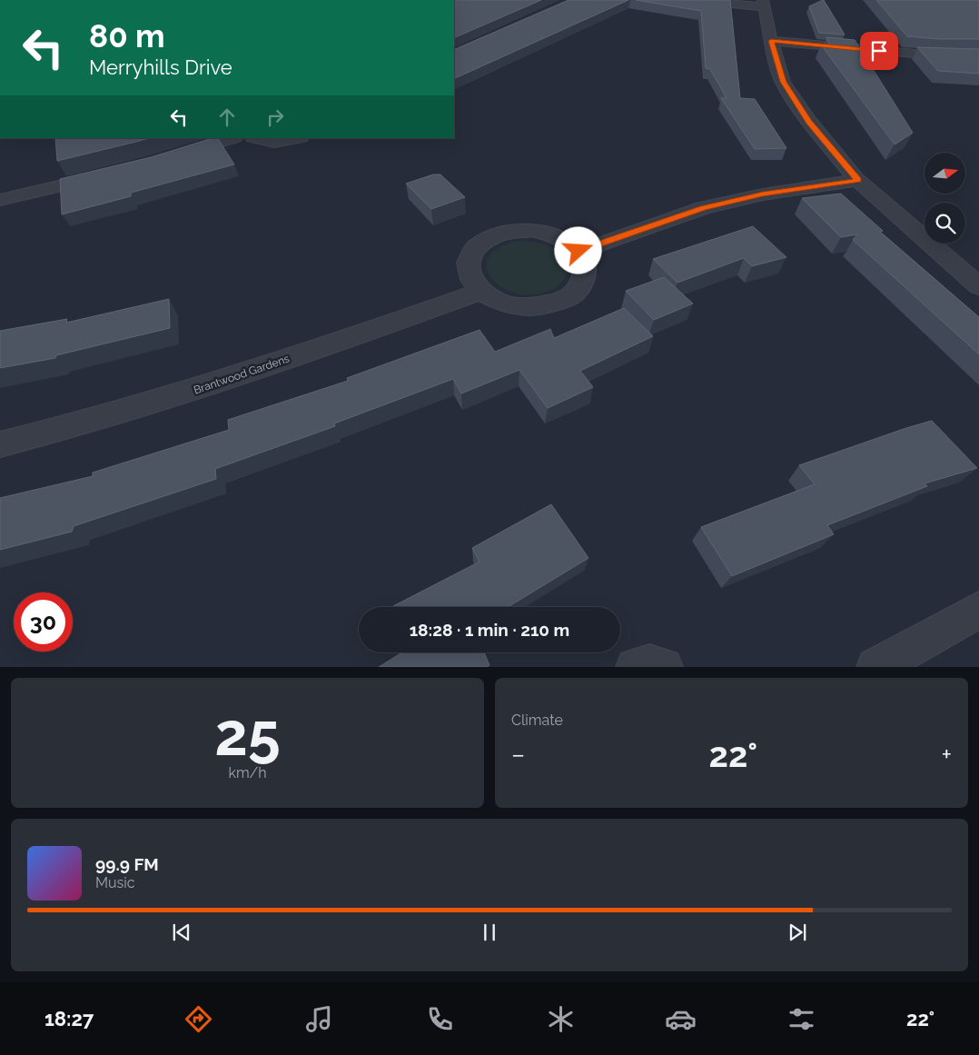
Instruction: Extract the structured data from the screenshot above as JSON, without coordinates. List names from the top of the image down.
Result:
{
  "streets": {
    "street": ["Brantwood Gardens"]
  },
  "north": "right",
  "page": {
    "turn": ["80 m", "Merryhills Drive"],
    "limit": "30",
    "trip": "18:28 · 1 min · 210 m",
    "tile": [
      ["25", "km/h"],
      "Climate"
    ],
    "heat": ["−", "22°", "+"],
    "song": ["99.9 FM", "Music"],
    "tabs": ["18:27", "22°"]
  }
}
